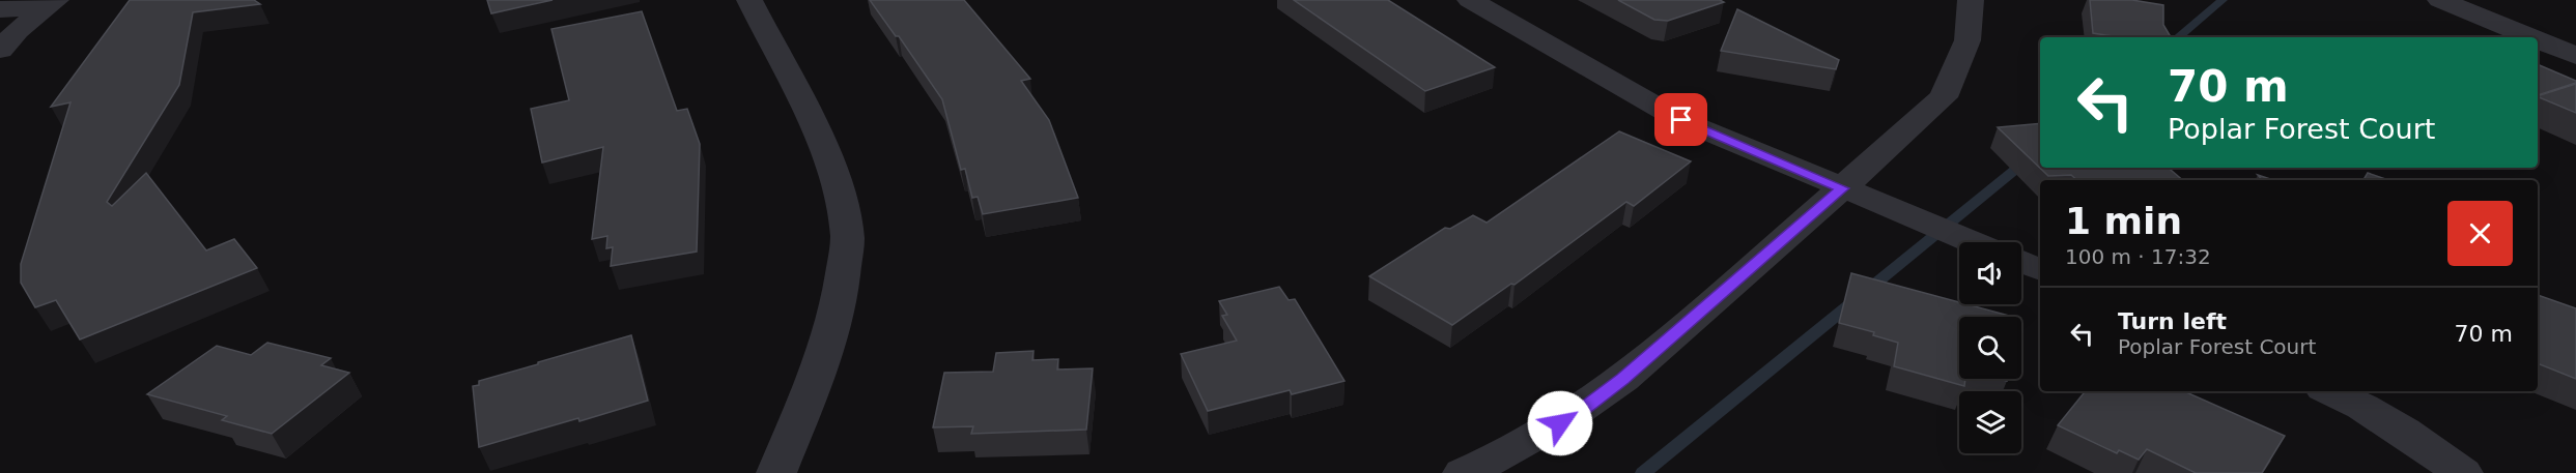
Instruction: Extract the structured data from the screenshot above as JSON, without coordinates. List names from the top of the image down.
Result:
{
  "page": {
    "turn": ["70 m", "Poplar Forest Court"],
    "heading": ["1 min", "100 m · 17:32"],
    "list": [
      {
        "name": "Turn left",
        "note": "Poplar Forest Court",
        "value": "70 m"
      }
    ]
  }
}
